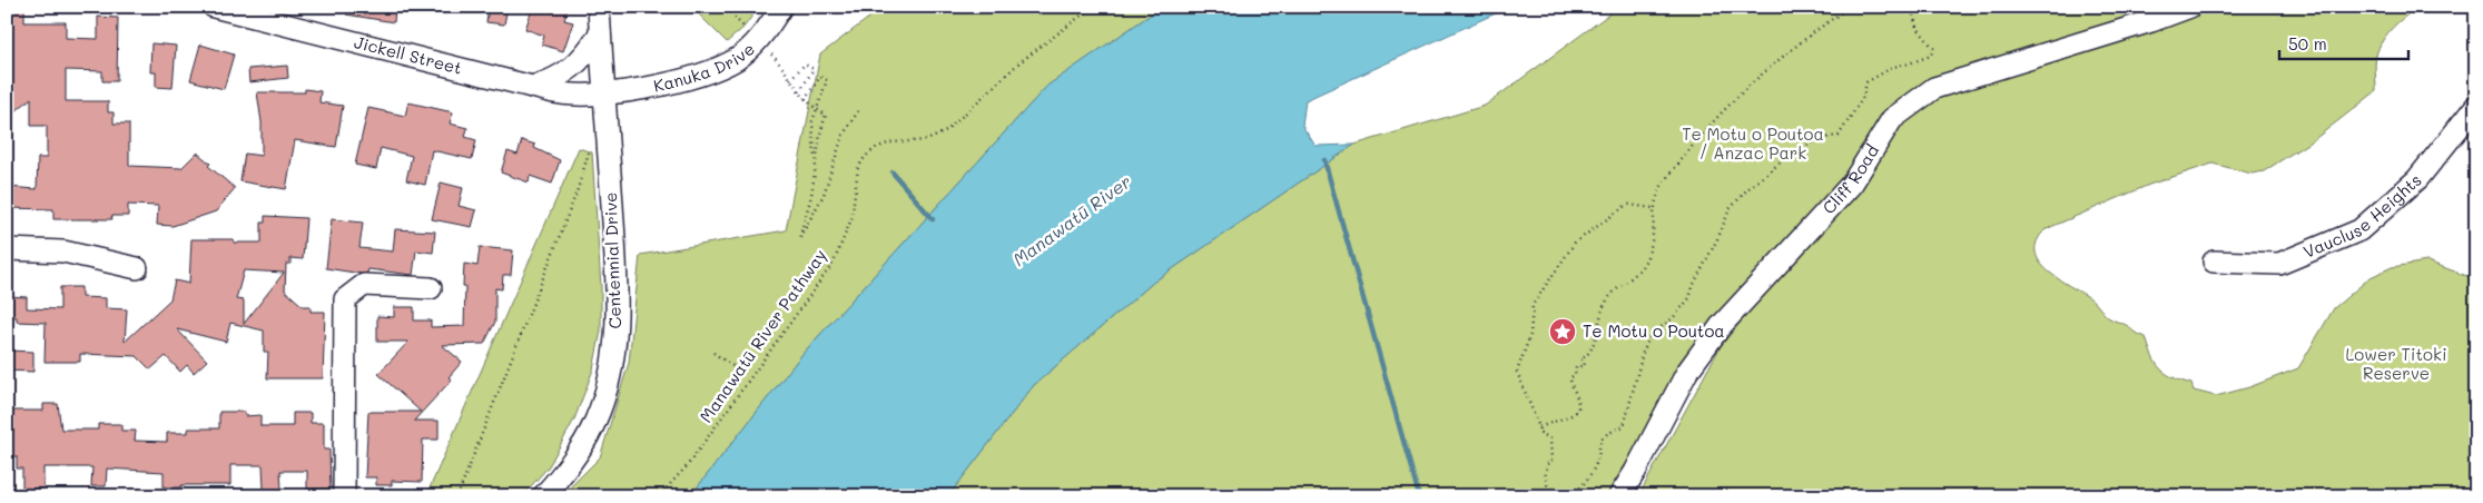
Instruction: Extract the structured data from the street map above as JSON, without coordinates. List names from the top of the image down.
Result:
{
  "streets": {
    "street": [
      "Jickell Street",
      "Kanuka Drive",
      "Cliff Road",
      "Vaucluse Heights",
      "Centennial Drive"
    ],
    "path": ["Manawatū River Pathway"]
  },
  "crossings": [
    ["Jickell Street", "Kanuka Drive"],
    ["Jickell Street", "Centennial Drive"],
    ["Kanuka Drive", "Centennial Drive"]
  ],
  "water": ["Manawatū River"],
  "parks": ["Te Motu o Poutoa / Anzac Park", "Lower Titoki Reserve"],
  "places": {
    "place": ["Te Motu o Poutoa"]
  },
  "scale_bar": "50 m"
}
